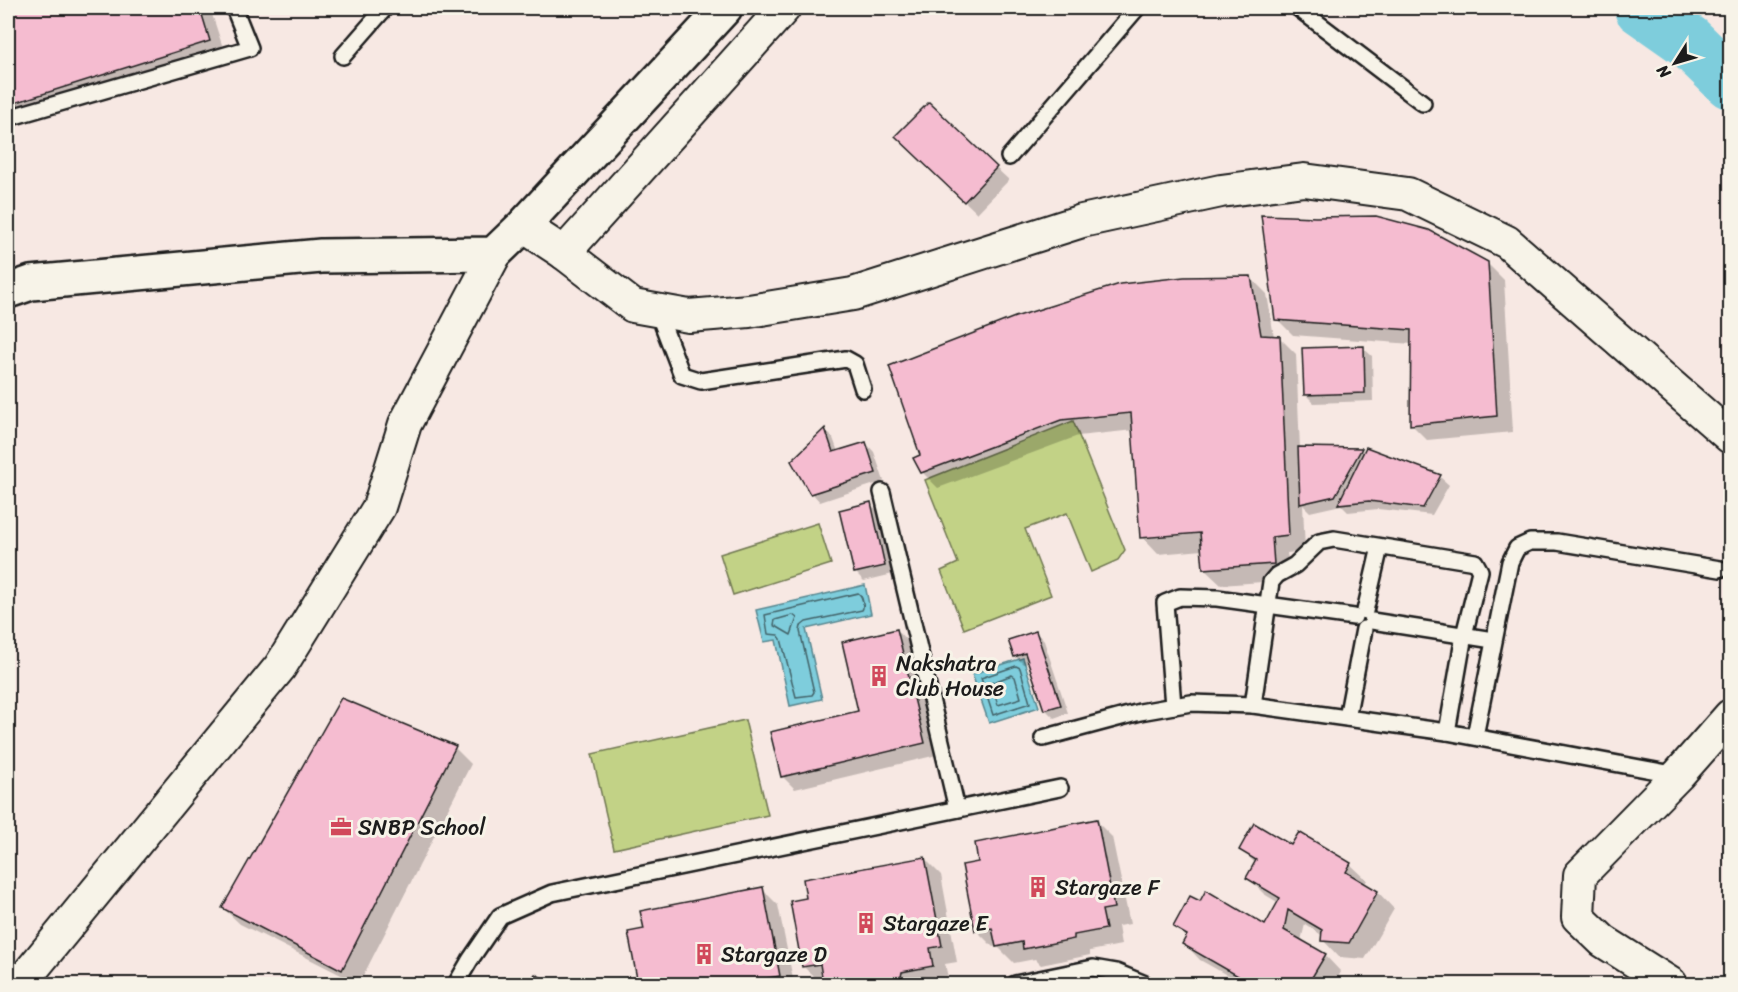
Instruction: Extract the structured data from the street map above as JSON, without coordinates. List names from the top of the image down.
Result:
{
  "places": {
    "building": [
      "Nakshatra Club House",
      "Stargaze F",
      "Stargaze E",
      "Stargaze D"
    ],
    "office": ["SNBP School"]
  },
  "north": "bottom left"
}
